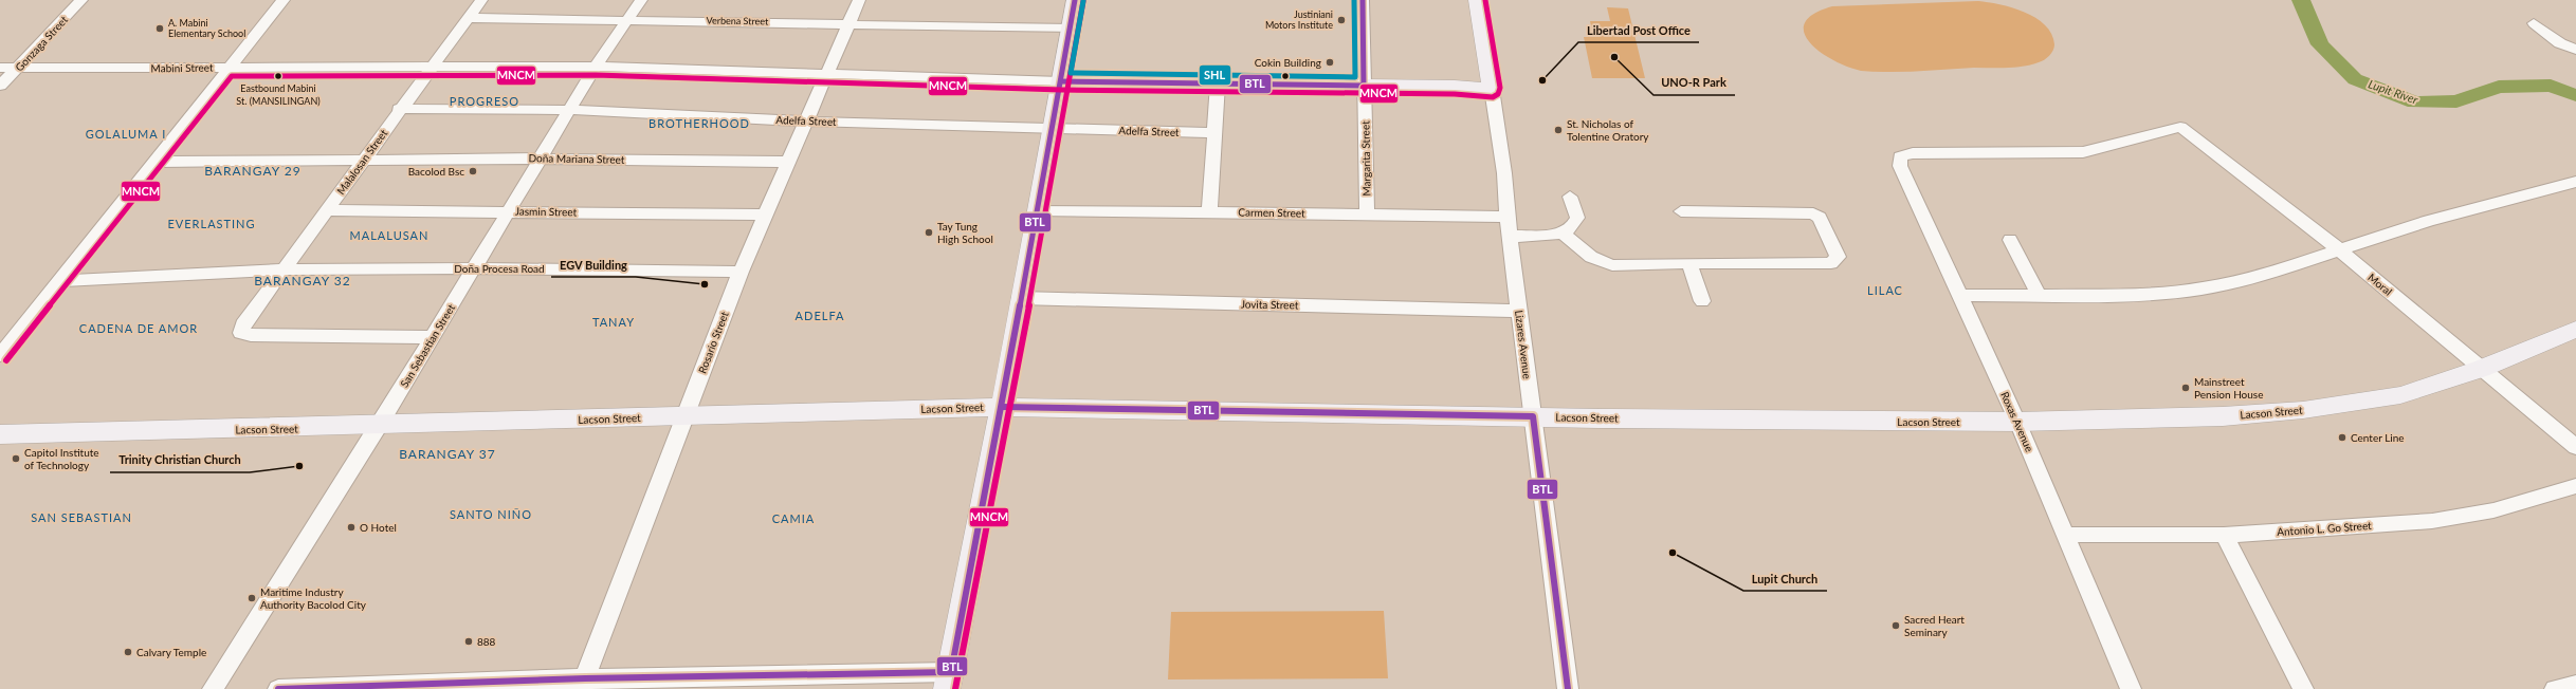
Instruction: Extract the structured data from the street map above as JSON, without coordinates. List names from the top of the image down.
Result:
{
  "streets": {
    "main road": ["Mabini Street", "Lizares Avenue", "Lacson Street"],
    "street": [
      "Verbena Street",
      "Gonzaga Street",
      "Adelfa Street",
      "Doña Mariana Street",
      "Margarita Street",
      "Malalosan Street",
      "Jasmin Street",
      "Carmen Street",
      "Doña Procesa Road",
      "Moral",
      "Jovita Street",
      "Rosario Street",
      "San Sebastian Street",
      "Roxas Avenue",
      "Antonio L. Go Street"
    ]
  },
  "crossings": [
    ["Verbena Street", "Malalosan Street"],
    ["Verbena Street", "Rosario Street"],
    ["Verbena Street", "San Sebastian Street"],
    ["Gonzaga Street", "Mabini Street"],
    ["Mabini Street", "Margarita Street"],
    ["Mabini Street", "Malalosan Street"],
    ["Mabini Street", "Rosario Street"],
    ["Mabini Street", "Lizares Avenue"],
    ["Mabini Street", "San Sebastian Street"],
    ["Adelfa Street", "Malalosan Street"],
    ["Adelfa Street", "Rosario Street"],
    ["Adelfa Street", "San Sebastian Street"],
    ["Doña Mariana Street", "Malalosan Street"],
    ["Doña Mariana Street", "Rosario Street"],
    ["Doña Mariana Street", "San Sebastian Street"],
    ["Margarita Street", "Carmen Street"],
    ["Malalosan Street", "Jasmin Street"],
    ["Malalosan Street", "Doña Procesa Road"],
    ["Malalosan Street", "San Sebastian Street"],
    ["Jasmin Street", "Rosario Street"],
    ["Jasmin Street", "San Sebastian Street"],
    ["Carmen Street", "Lizares Avenue"],
    ["Doña Procesa Road", "Rosario Street"],
    ["Doña Procesa Road", "San Sebastian Street"],
    ["Moral", "Lacson Street"],
    ["Moral", "Roxas Avenue"],
    ["Jovita Street", "Lizares Avenue"],
    ["Rosario Street", "Lacson Street"],
    ["Lizares Avenue", "Lacson Street"],
    ["San Sebastian Street", "Lacson Street"],
    ["Lacson Street", "Roxas Avenue"],
    ["Roxas Avenue", "Antonio L. Go Street"]
  ],
  "districts": [
    "PROGRESO",
    "BROTHERHOOD",
    "GOLALUMA I",
    "BARANGAY 29",
    "EVERLASTING",
    "MALALUSAN",
    "BARANGAY 32",
    "LILAC",
    "ADELFA",
    "TANAY",
    "CADENA DE AMOR",
    "BARANGAY 37",
    "SANTO NIÑO",
    "SAN SEBASTIAN",
    "CAMIA"
  ],
  "water": ["Lupit River"],
  "places": [
    "Justiniani Motors Institute",
    "A. Mabini Elementary School",
    "UNO-R Park",
    "Cokin Building",
    "Eastbound Mabini St. (MANSILINGAN)",
    "Libertad Post Office",
    "St. Nicholas of Tolentine Oratory",
    "Bacolod Bsc",
    "Tay Tung High School",
    "EGV Building",
    "Mainstreet Pension House",
    "Center Line",
    "Capitol Institute of Technology",
    "Trinity Christian Church",
    "O Hotel",
    "Lupit Church",
    "Maritime Industry Authority Bacolod City",
    "Sacred Heart Seminary",
    "888",
    "Calvary Temple"
  ],
  "lines": ["transit line BTL", "transit line MNCM", "transit line SHL"]
}
